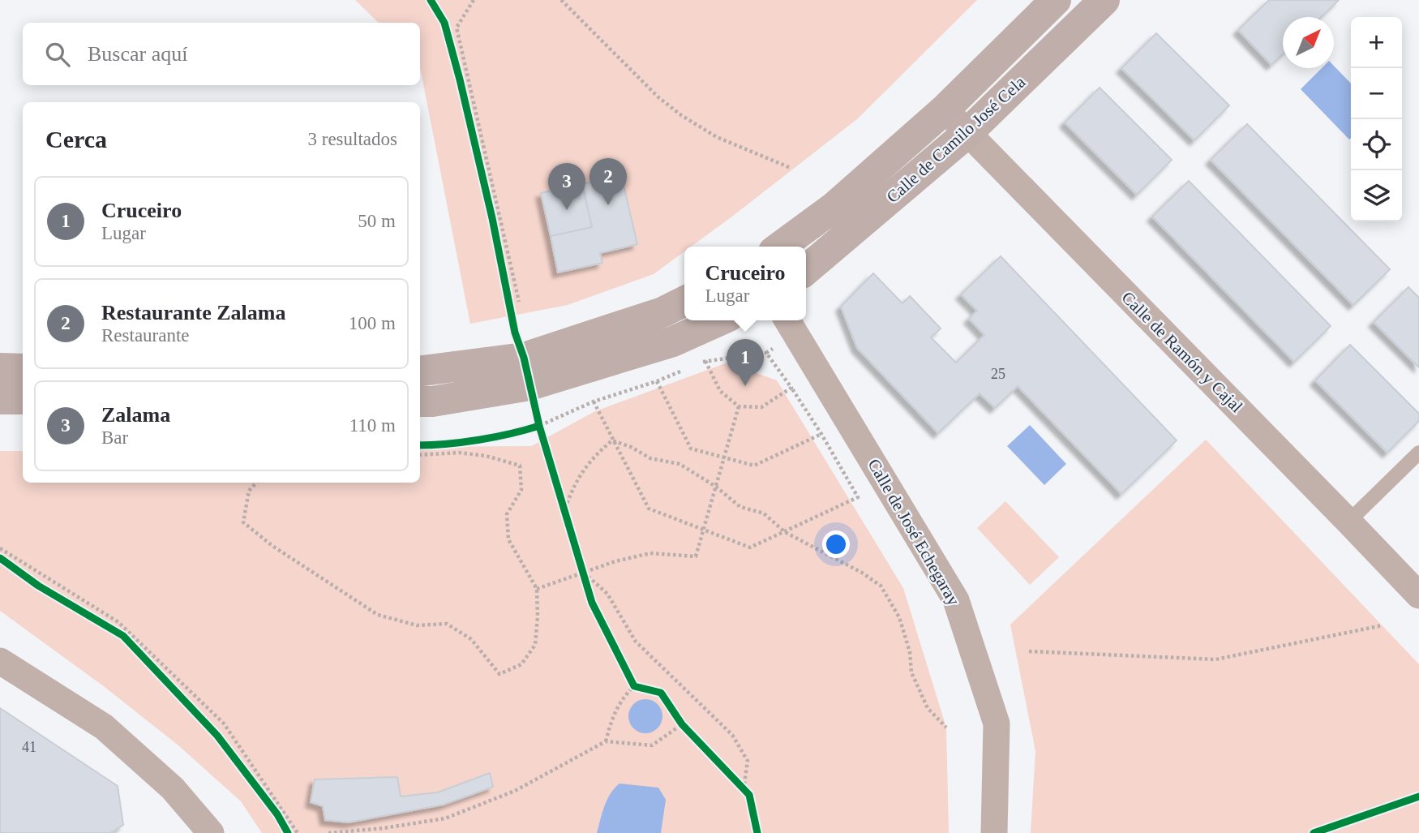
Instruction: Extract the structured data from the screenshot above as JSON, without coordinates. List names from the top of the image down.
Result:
{
  "streets": {
    "street": ["Calle de Camilo José Cela", "Calle de Ramón y Cajal", "Calle de José Echegaray"]
  },
  "crossings": [
    ["Calle de Camilo José Cela", "Calle de Ramón y Cajal"]
  ],
  "house_numbers": ["25", "41"],
  "north": "top right",
  "page": {
    "map_buttons": ["+", "−"],
    "search": "Buscar aquí",
    "heading": ["Cerca", "3 resultados"],
    "pins": ["2", "3", "1"],
    "list": [
      {
        "mark": "1",
        "name": "Cruceiro",
        "note": "Lugar",
        "value": "50 m"
      },
      {
        "mark": "2",
        "name": "Restaurante Zalama",
        "note": "Restaurante",
        "value": "100 m"
      },
      {
        "mark": "3",
        "name": "Zalama",
        "note": "Bar",
        "value": "110 m"
      }
    ],
    "popup": ["Cruceiro", "Lugar"]
  }
}
